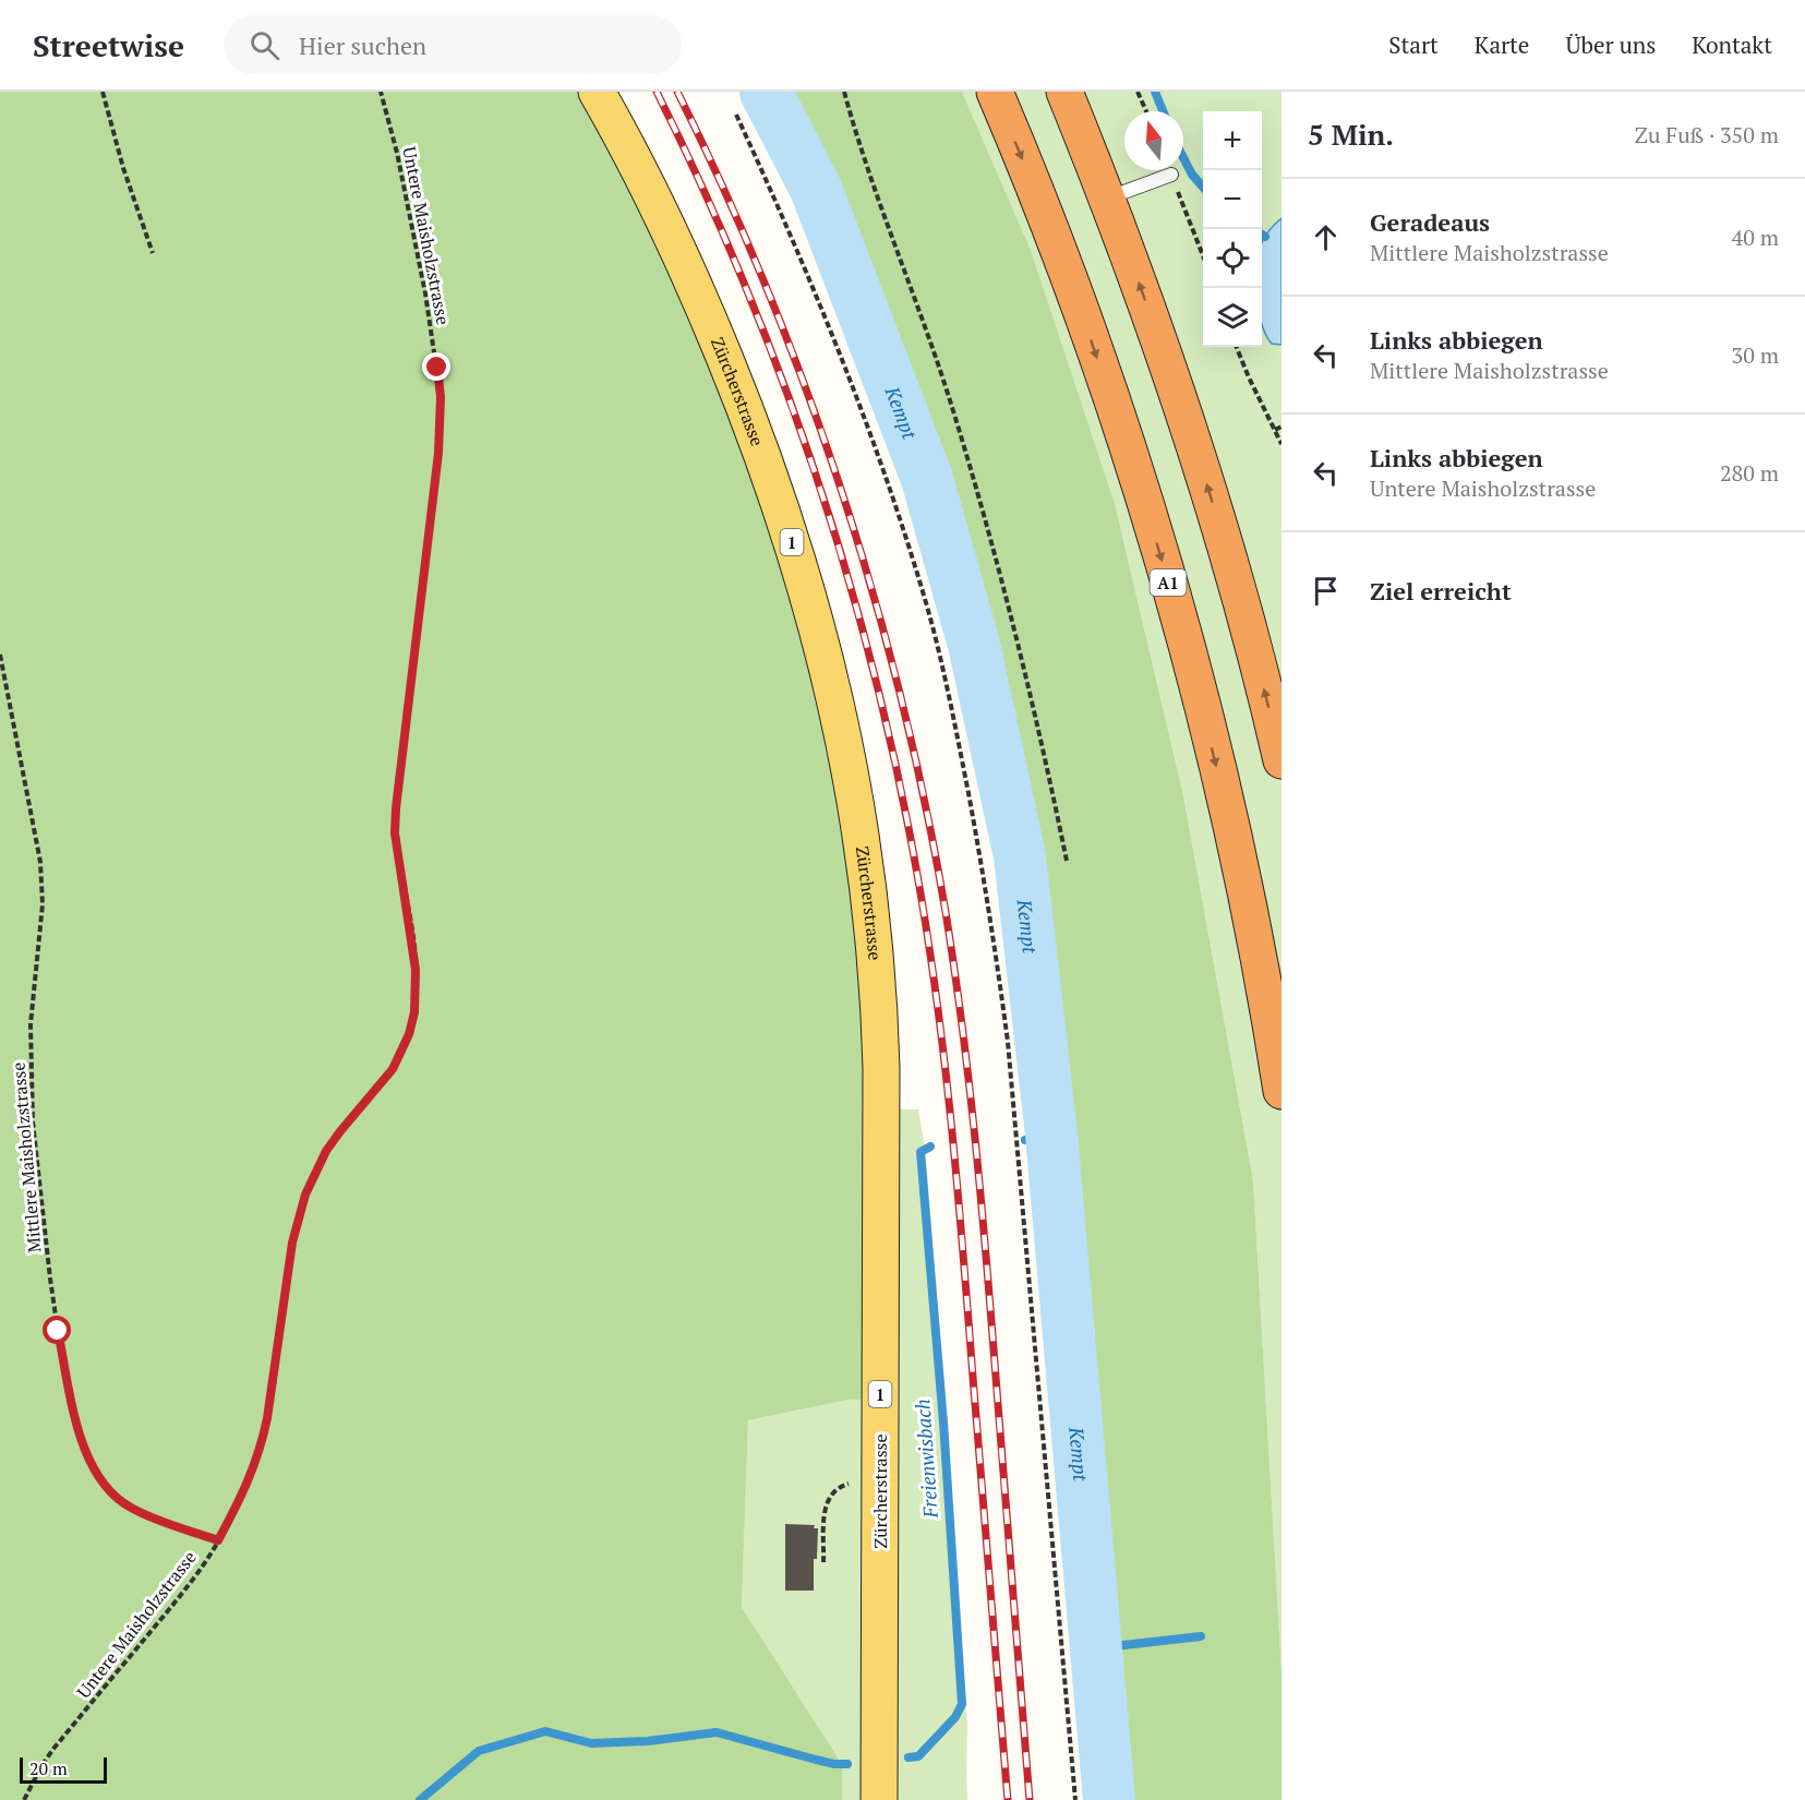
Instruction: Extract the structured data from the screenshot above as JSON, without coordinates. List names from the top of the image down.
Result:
{
  "streets": {
    "highway": ["A1"],
    "main road": ["Zürcherstrasse", "1"],
    "path": ["Untere Maisholzstrasse", "Mittlere Maisholzstrasse"]
  },
  "crossings": [
    ["Untere Maisholzstrasse", "Mittlere Maisholzstrasse"]
  ],
  "water": ["Kempt", "Freienwisbach"],
  "scale_bar": "20 m",
  "north": "top",
  "page": {
    "header": "Streetwise",
    "search": "Hier suchen",
    "nav": [
      "Start",
      "Karte",
      "Über uns",
      "Kontakt"
    ],
    "heading": ["5 Min.", "Zu Fuß · 350 m"],
    "map_buttons": ["+", "−"],
    "list": [
      ["Geradeaus", "Mittlere Maisholzstrasse", "40 m"],
      ["Links abbiegen", "Mittlere Maisholzstrasse", "30 m"],
      ["Links abbiegen", "Untere Maisholzstrasse", "280 m"],
      "Ziel erreicht"
    ],
    "scale": "20 m"
  }
}
